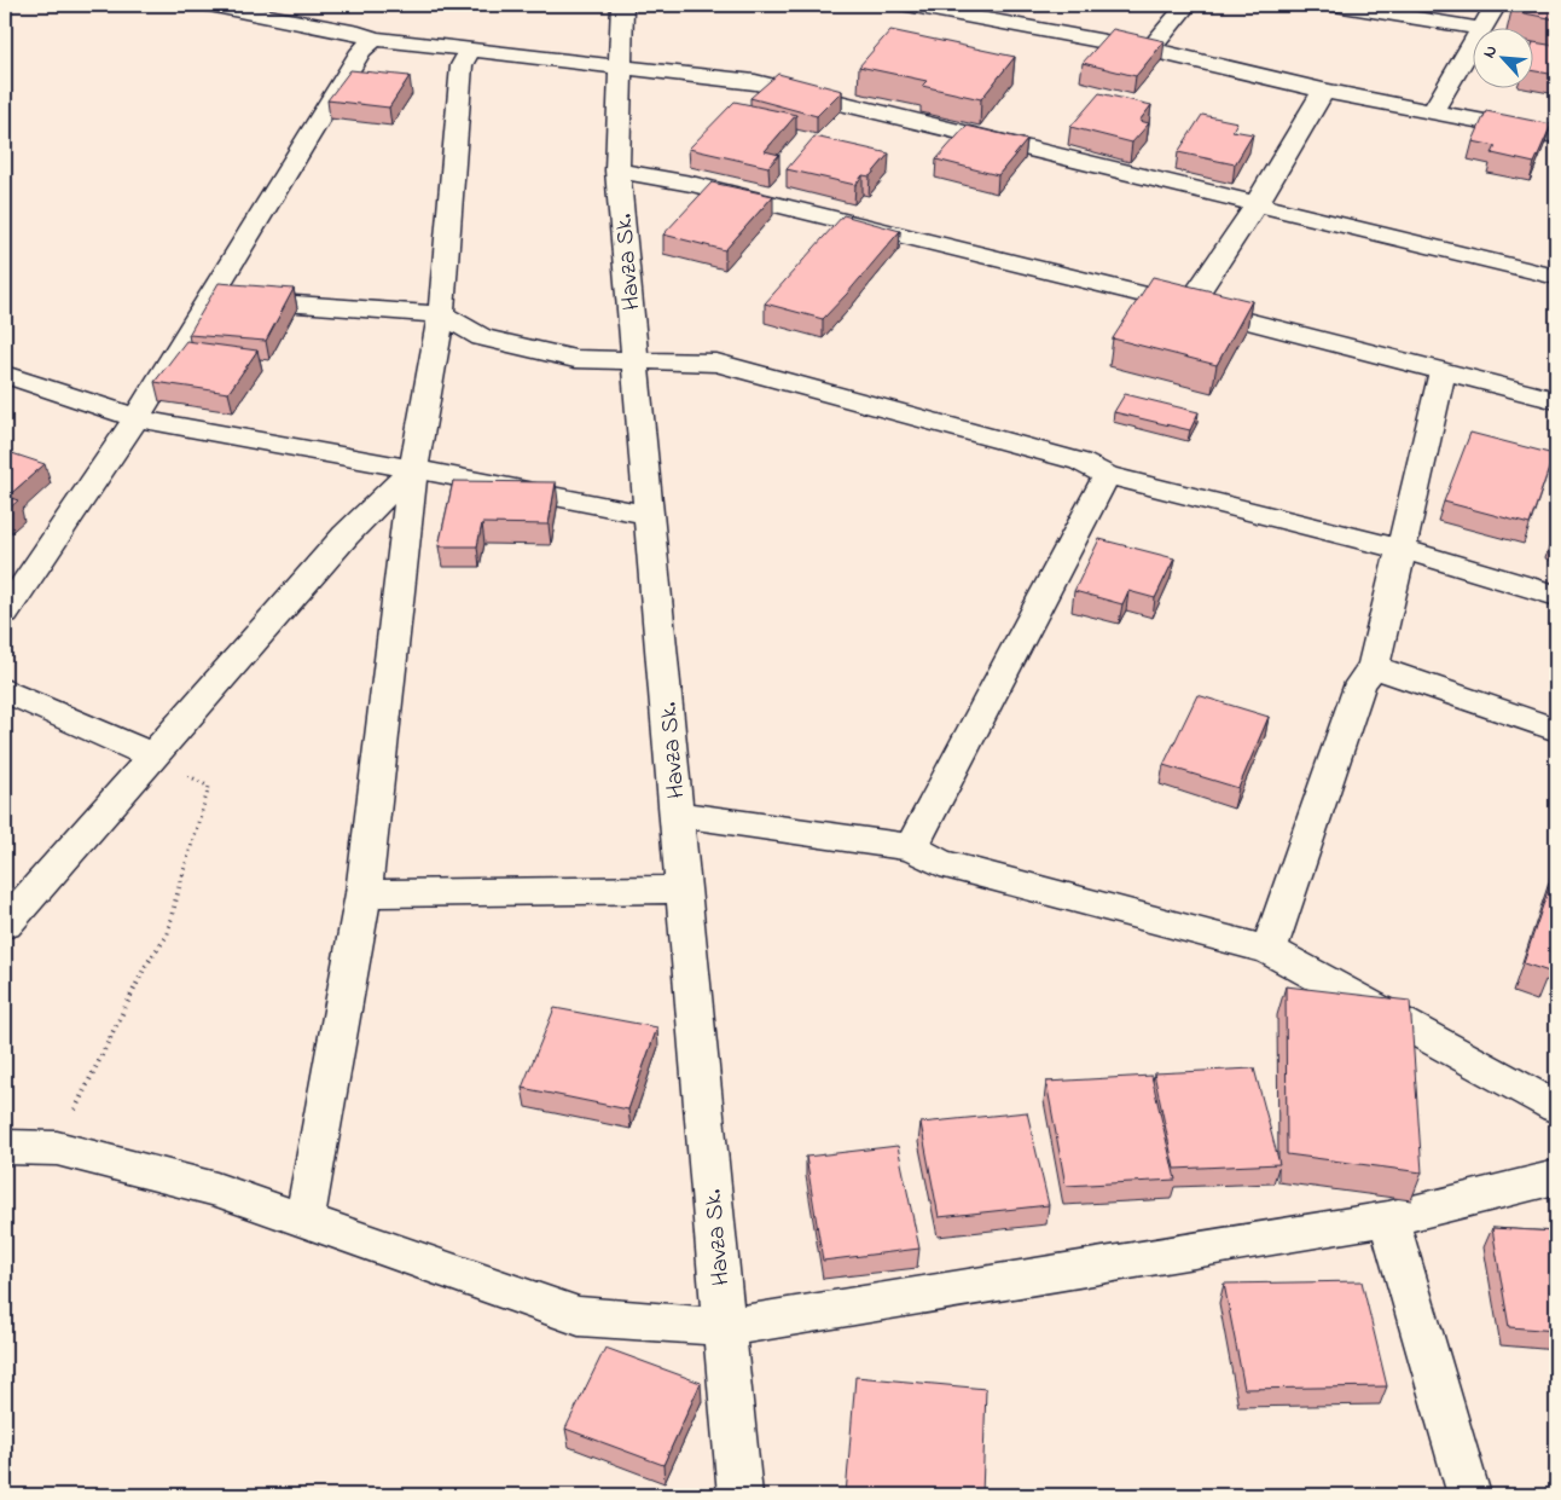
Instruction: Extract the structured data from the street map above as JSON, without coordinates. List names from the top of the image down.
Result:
{
  "streets": {
    "street": ["Havza Sk."]
  },
  "north": "top left"
}
